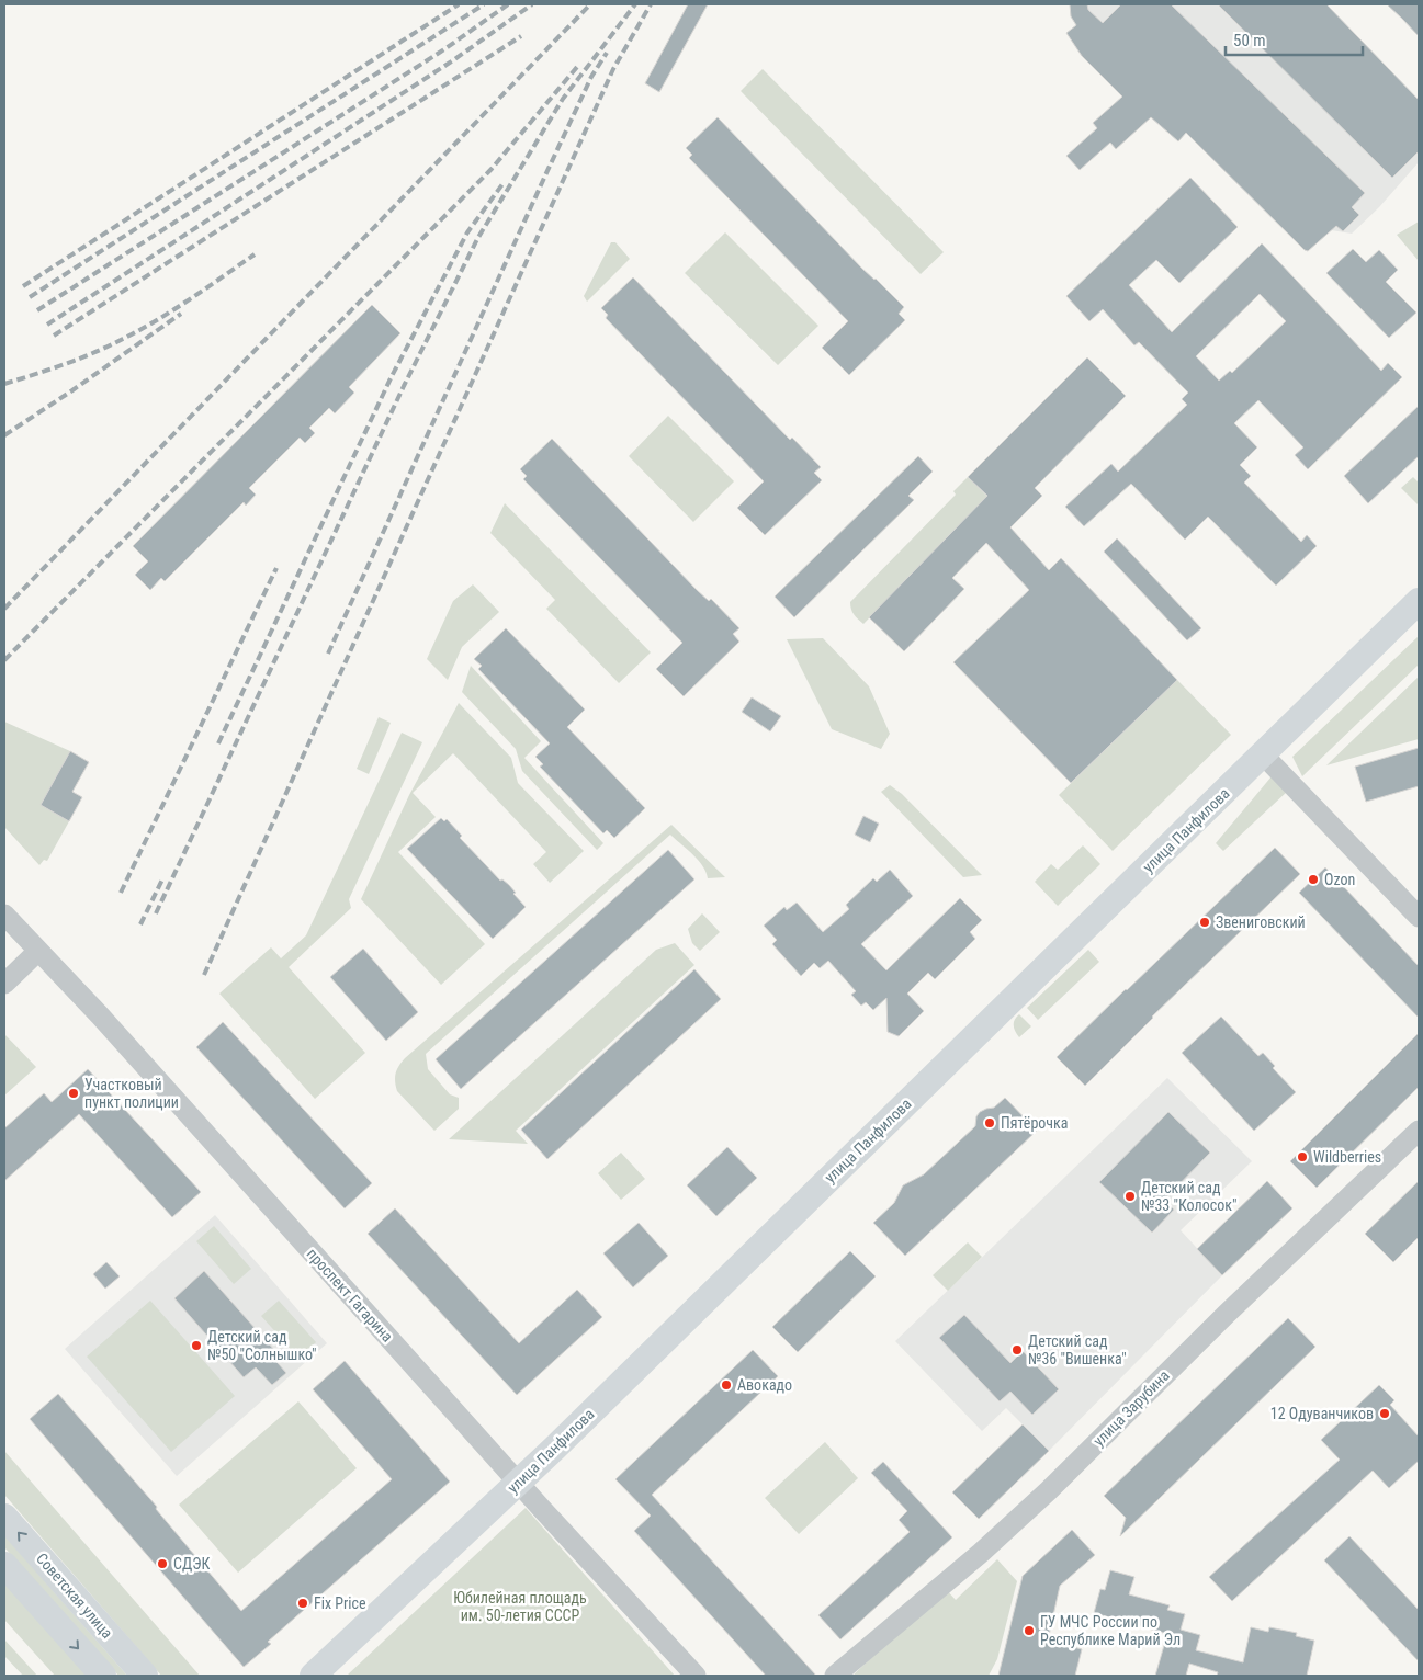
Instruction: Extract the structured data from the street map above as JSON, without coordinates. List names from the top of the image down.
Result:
{
  "streets": {
    "main road": ["улица Панфилова", "Советская улица"],
    "street": ["проспект Гагарина", "улица Зарубина"]
  },
  "crossings": [
    ["улица Панфилова", "проспект Гагарина"]
  ],
  "parks": ["Юбилейная площадь им. 50-летия СССР"],
  "places": [
    "Ozon",
    "Звениговский",
    "Участковый пункт полиции",
    "Пятёрочка",
    "Wildberries",
    "Детский сад №33 \"Колосок\"",
    "Детский сад №50 \"Солнышко\"",
    "Детский сад №36 \"Вишенка\"",
    "Авокадо",
    "12 Одуванчиков",
    "СДЭК",
    "Fix Price",
    "ГУ МЧС России по Республике Марий Эл"
  ],
  "scale_bar": "50 m"
}
